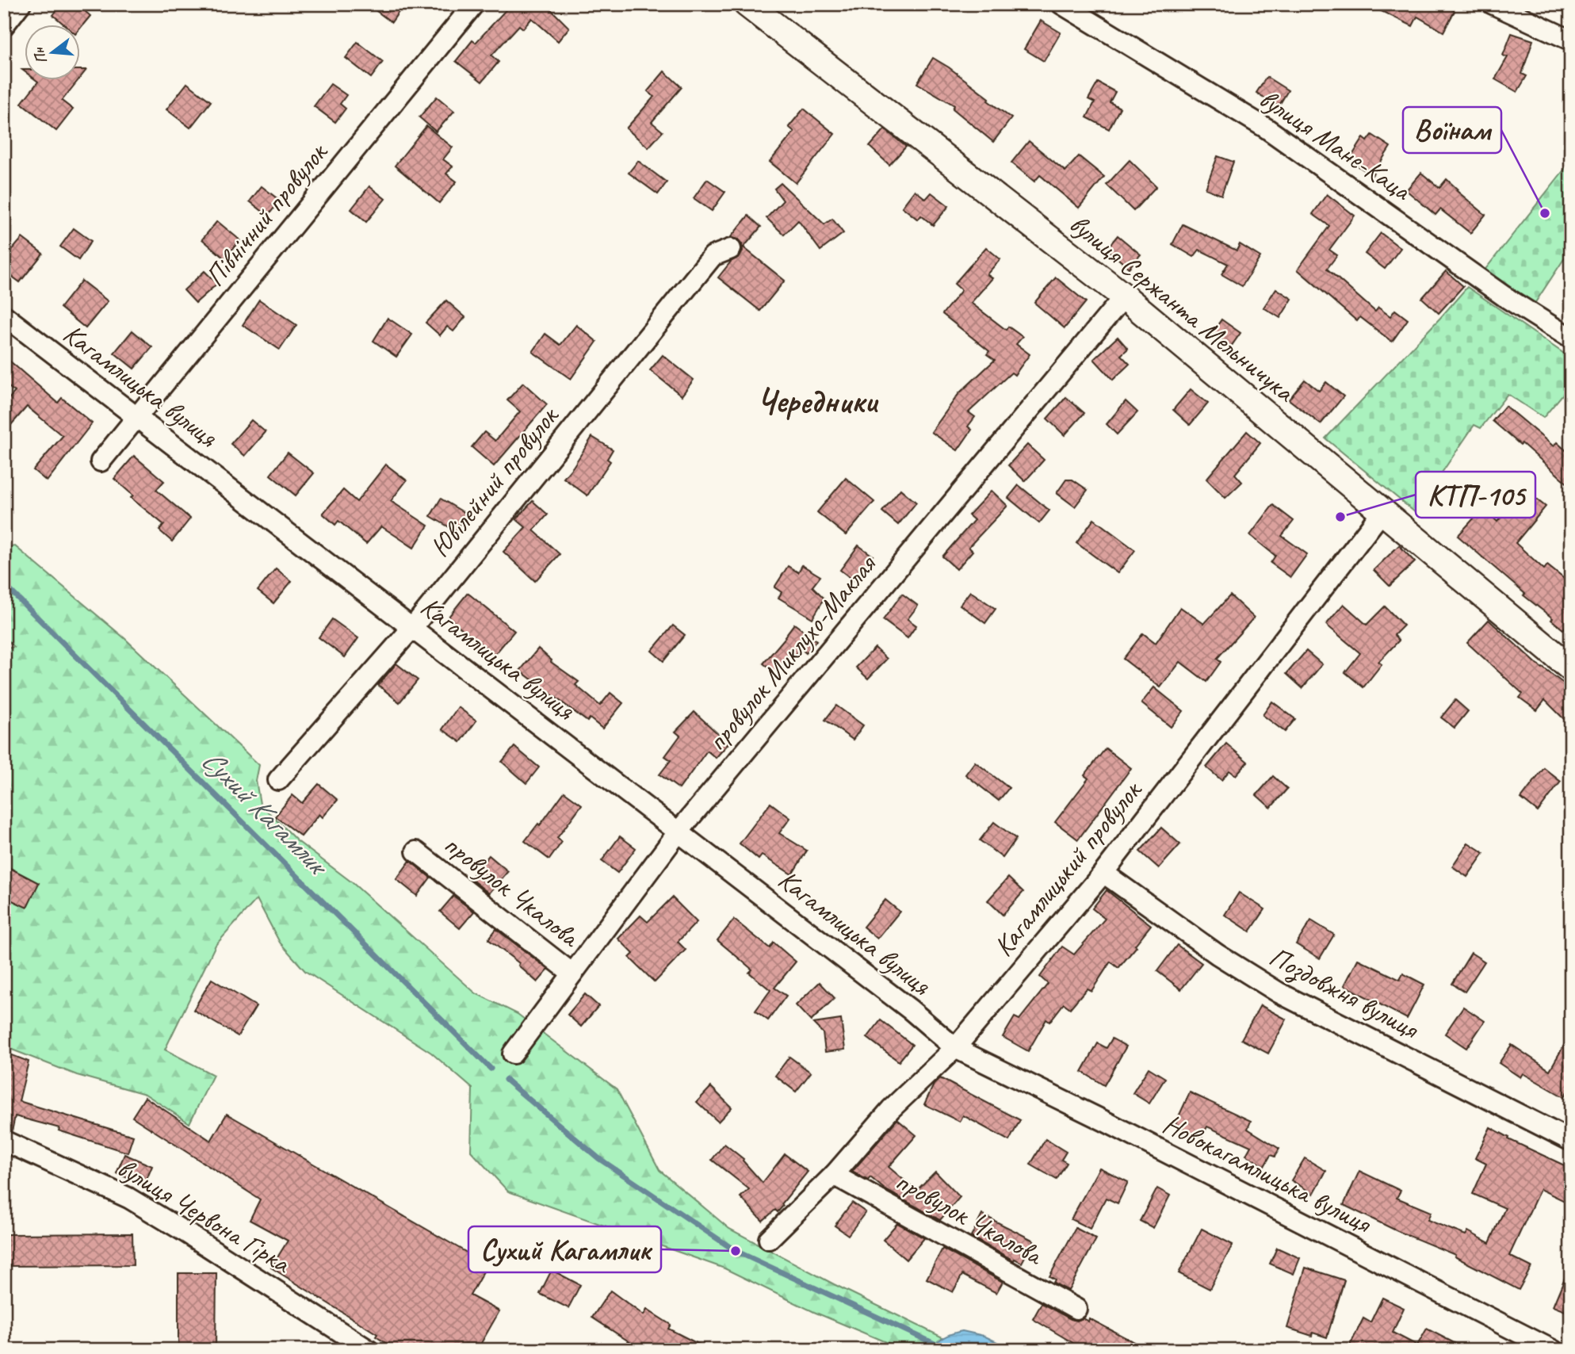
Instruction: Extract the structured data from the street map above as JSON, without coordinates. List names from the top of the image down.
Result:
{
  "streets": {
    "street": [
      "вулиця Мане-Каца",
      "Північний провулок",
      "вулиця Сержанта Мельничука",
      "Кагамлицька вулиця",
      "Ювілейний провулок",
      "провулок Миклухо-Маклая",
      "Кагамлицький провулок",
      "провулок Чкалова",
      "Поздовжня вулиця",
      "Новокагамлицька вулиця",
      "вулиця Червона Гірка"
    ]
  },
  "crossings": [
    ["Північний провулок", "Кагамлицька вулиця"],
    ["вулиця Сержанта Мельничука", "провулок Миклухо-Маклая"],
    ["вулиця Сержанта Мельничука", "Кагамлицький провулок"],
    ["Кагамлицька вулиця", "Ювілейний провулок"],
    ["Кагамлицька вулиця", "провулок Миклухо-Маклая"],
    ["Кагамлицька вулиця", "Кагамлицький провулок"],
    ["Кагамлицька вулиця", "Новокагамлицька вулиця"],
    ["провулок Миклухо-Маклая", "провулок Чкалова"],
    ["Кагамлицький провулок", "провулок Чкалова"],
    ["Кагамлицький провулок", "Поздовжня вулиця"],
    ["Кагамлицький провулок", "Новокагамлицька вулиця"]
  ],
  "districts": ["Чередники"],
  "water": ["Сухий Кагамлик"],
  "places": ["Воїнам", "КТП-105", "Сухий Кагамлик"],
  "north": "left"
}
